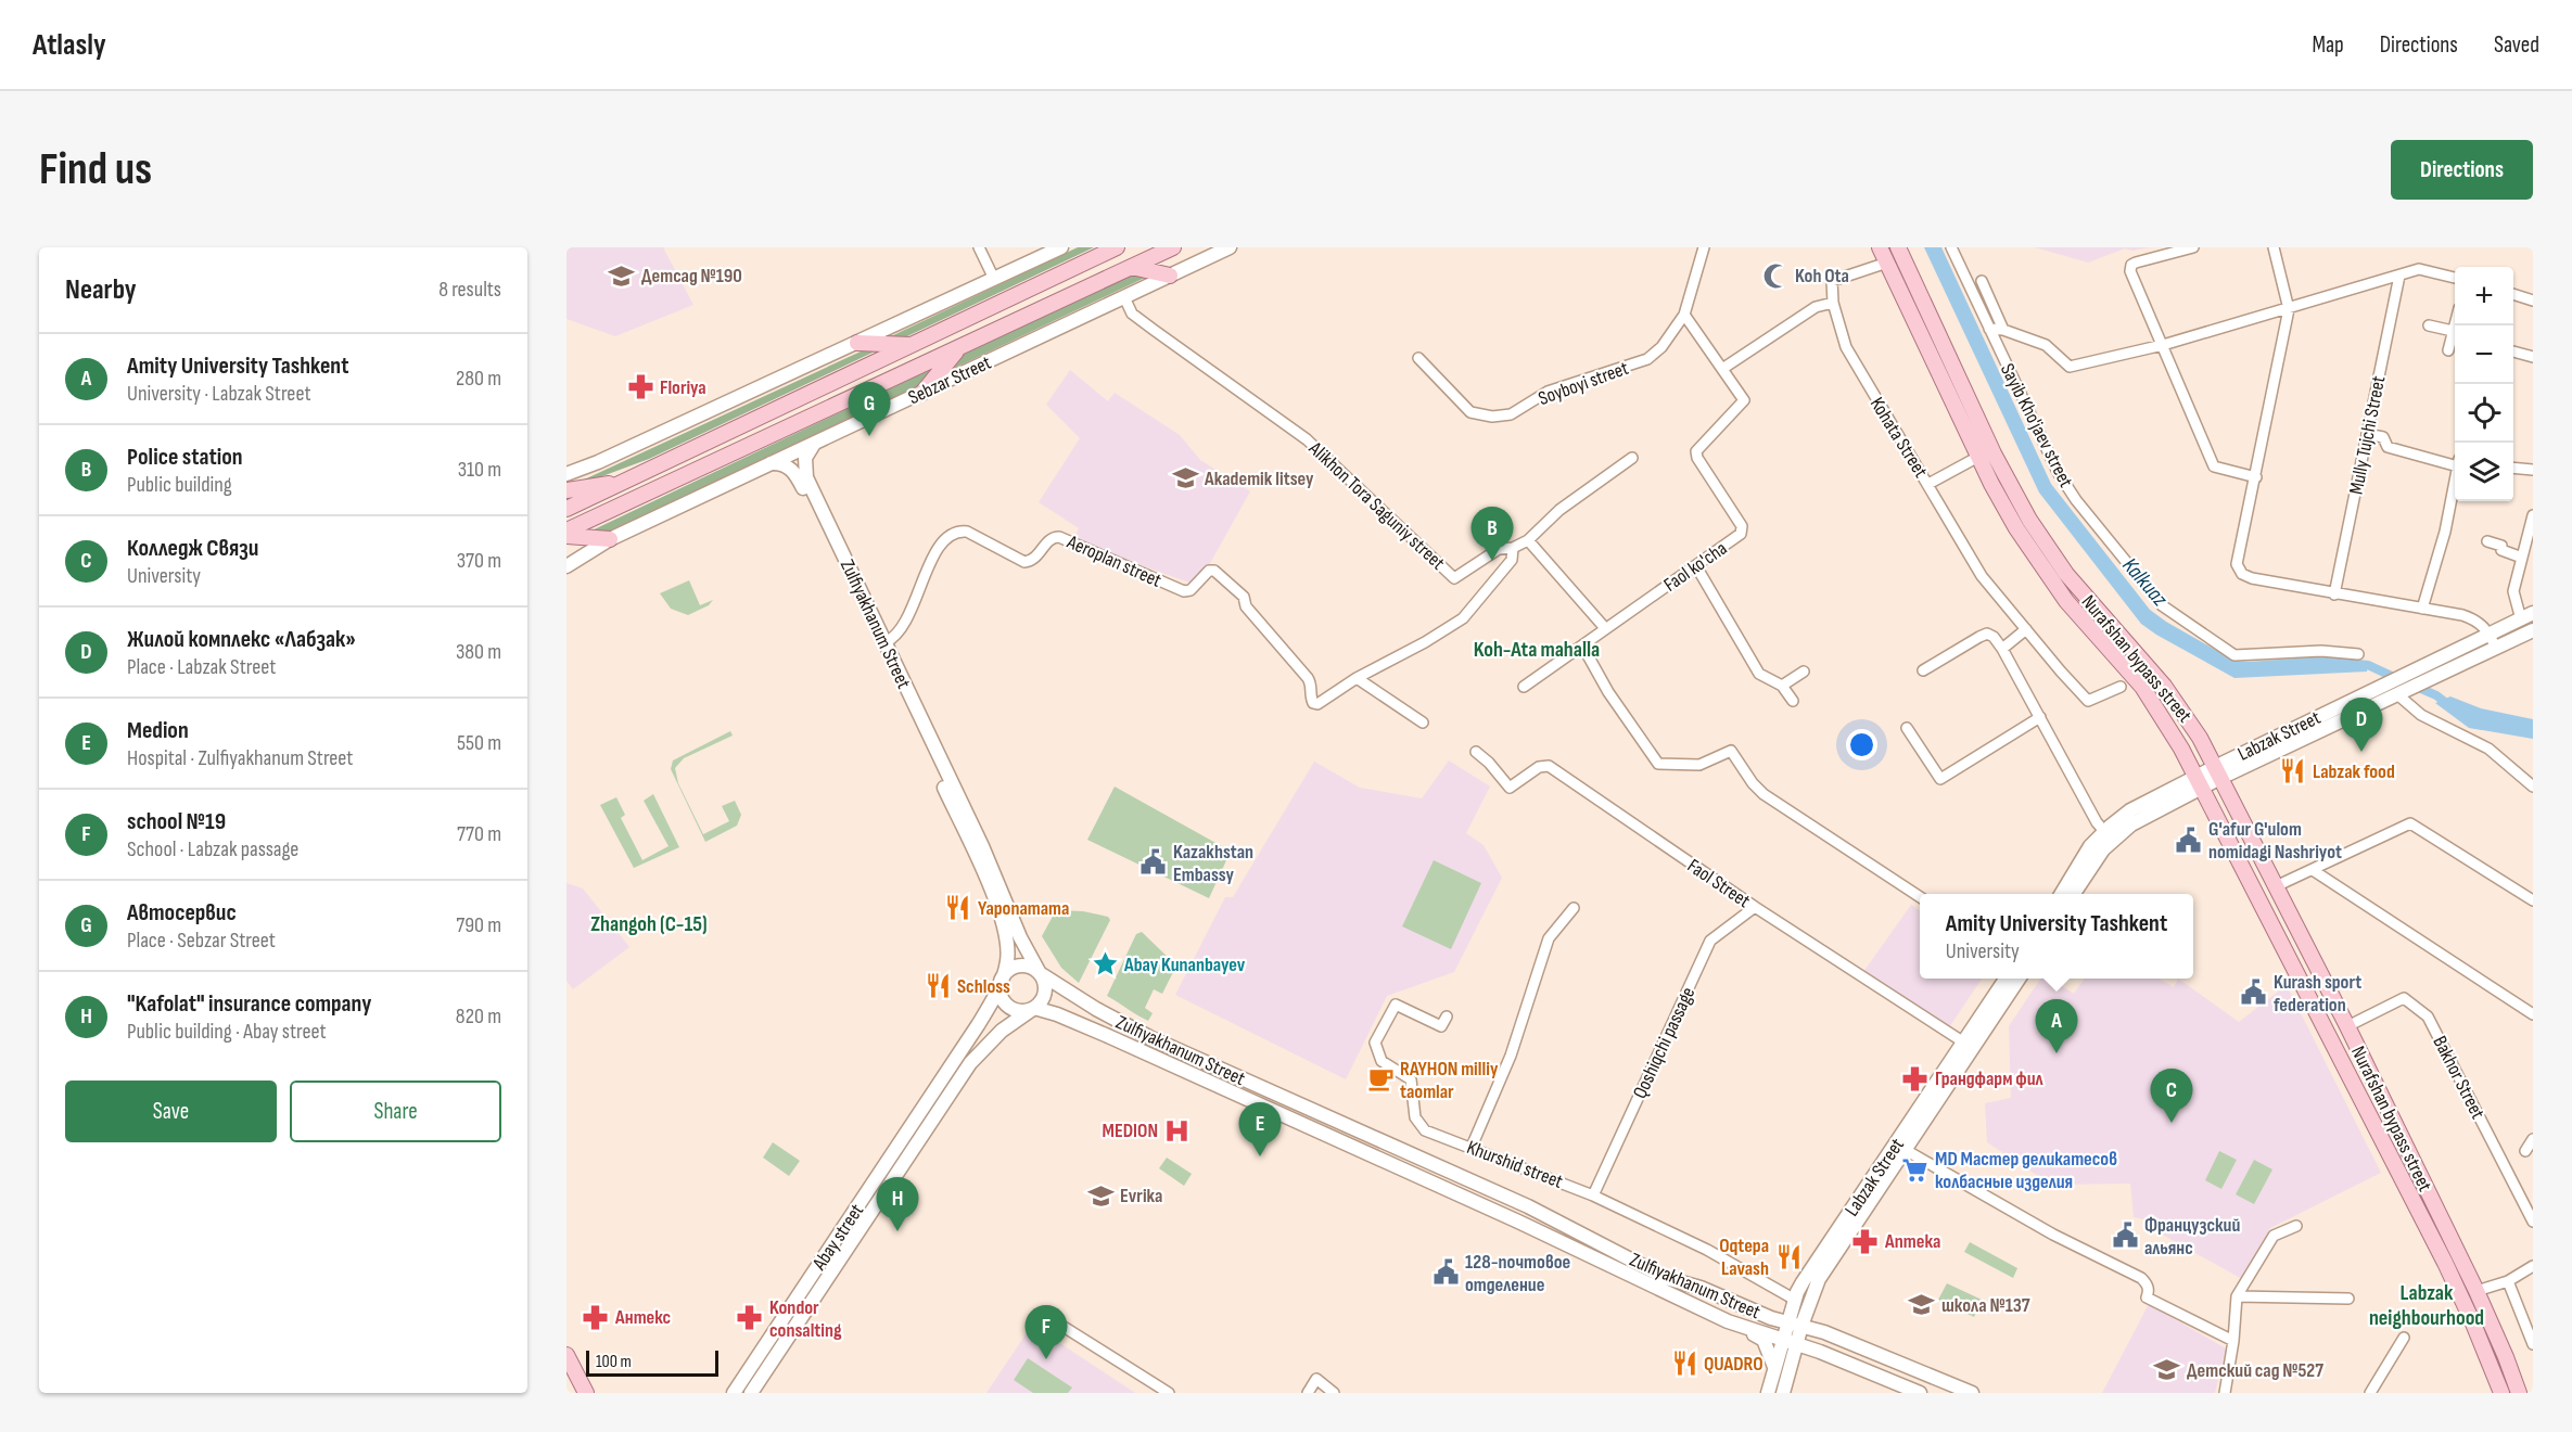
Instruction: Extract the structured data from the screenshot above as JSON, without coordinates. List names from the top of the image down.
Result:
{
  "streets": {
    "main road": [
      "Sebzar Street",
      "Zulfiyakhanum Street",
      "Nurafshan bypass street",
      "Labzak Street",
      "Abay street"
    ],
    "street": [
      "Soyboyi street",
      "Sayib Kho'jaev street",
      "Mully Tujchi Street",
      "Kohata Street",
      "Alikhon Tora Saguniy street",
      "Aeroplan street",
      "Faol ko'cha",
      "Faol Street",
      "Qoshiqchi passage",
      "Bakhor Street",
      "Khurshid street"
    ]
  },
  "crossings": [
    ["Sebzar Street", "Alikhon Tora Saguniy street"],
    ["Sebzar Street", "Zulfiyakhanum Street"],
    ["Soyboyi street", "Faol ko'cha"],
    ["Aeroplan street", "Zulfiyakhanum Street"],
    ["Zulfiyakhanum Street", "Labzak Street"],
    ["Zulfiyakhanum Street", "Abay street"],
    ["Nurafshan bypass street", "Labzak Street"],
    ["Nurafshan bypass street", "Bakhor Street"],
    ["Labzak Street", "Faol Street"],
    ["Labzak Street", "Khurshid street"],
    ["Faol Street", "Qoshiqchi passage"],
    ["Qoshiqchi passage", "Khurshid street"]
  ],
  "districts": ["Koh-Ata mahalla", "Zhangoh (C-15)", "Labzak neighbourhood"],
  "water": ["Kalkuaz"],
  "places": {
    "school or university": [
      "Детсад №190",
      "Akademik litsey",
      "Evrika",
      "школа №137",
      "Детский сад №527"
    ],
    "mosque": ["Koh Ota"],
    "pharmacy": [
      "Floriya",
      "Грандфарм фил",
      "Аптека",
      "Антекс",
      "Kondor consalting"
    ],
    "restaurant": [
      "Labzak food",
      "Yaponamama",
      "Schloss",
      "Oqtepa Lavash",
      "QUADRO"
    ],
    "public building": [
      "G'afur G'ulom nomidagi Nashriyot",
      "Kazakhstan Embassy",
      "Kurash sport federation",
      "Французский альянс",
      "128-почтовое отделение"
    ],
    "place": ["Abay Kunanbayev"],
    "cafe": ["RAYHON milliy taomlar"],
    "hospital": ["MEDION"],
    "supermarket": ["MD Мастер деликатесов колбасные изделия"]
  },
  "scale_bar": "100 m",
  "page": {
    "header": "Atlasly",
    "nav": ["Map", "Directions", "Saved"],
    "buttons": [
      "Directions",
      ["Save", "Share"]
    ],
    "title": "Find us",
    "heading": ["Nearby", "8 results"],
    "map_buttons": ["+", "−"],
    "list": [
      {
        "mark": "A",
        "name": "Amity University Tashkent",
        "note": "University · Labzak Street",
        "value": "280 m"
      },
      {
        "mark": "B",
        "name": "Police station",
        "note": "Public building",
        "value": "310 m"
      },
      {
        "mark": "C",
        "name": "Колледж Связи",
        "note": "University",
        "value": "370 m"
      },
      {
        "mark": "D",
        "name": "Жилой комплекс «Лабзак»",
        "note": "Place · Labzak Street",
        "value": "380 m"
      },
      {
        "mark": "E",
        "name": "Medion",
        "note": "Hospital · Zulfiyakhanum Street",
        "value": "550 m"
      },
      {
        "mark": "F",
        "name": "school №19",
        "note": "School · Labzak passage",
        "value": "770 m"
      },
      {
        "mark": "G",
        "name": "Автосервис",
        "note": "Place · Sebzar Street",
        "value": "790 m"
      },
      {
        "mark": "H",
        "name": "\"Kafolat\" insurance company",
        "note": "Public building · Abay street",
        "value": "820 m"
      }
    ],
    "pins": [
      "G",
      "B",
      "D",
      "A",
      "C",
      "E",
      "H",
      "F"
    ],
    "popup": ["Amity University Tashkent", "University"],
    "scale": "100 m"
  }
}
